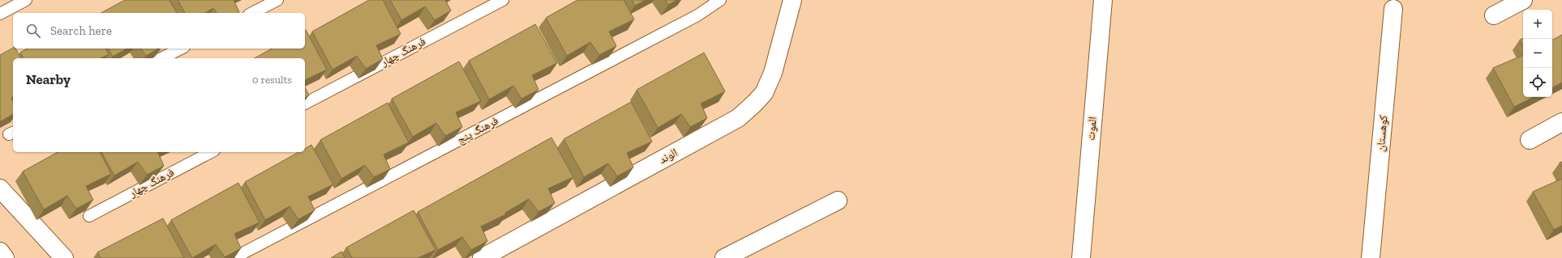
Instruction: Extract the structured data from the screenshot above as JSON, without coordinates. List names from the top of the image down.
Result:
{
  "streets": {
    "street": ["الموت", "کوهستان", "الوند"],
    "lane": ["فرهنگ چهار", "فرهنگ پنج"]
  },
  "page": {
    "map_buttons": ["+", "−"],
    "search": "Search here",
    "heading": ["Nearby", "0 results"]
  }
}
